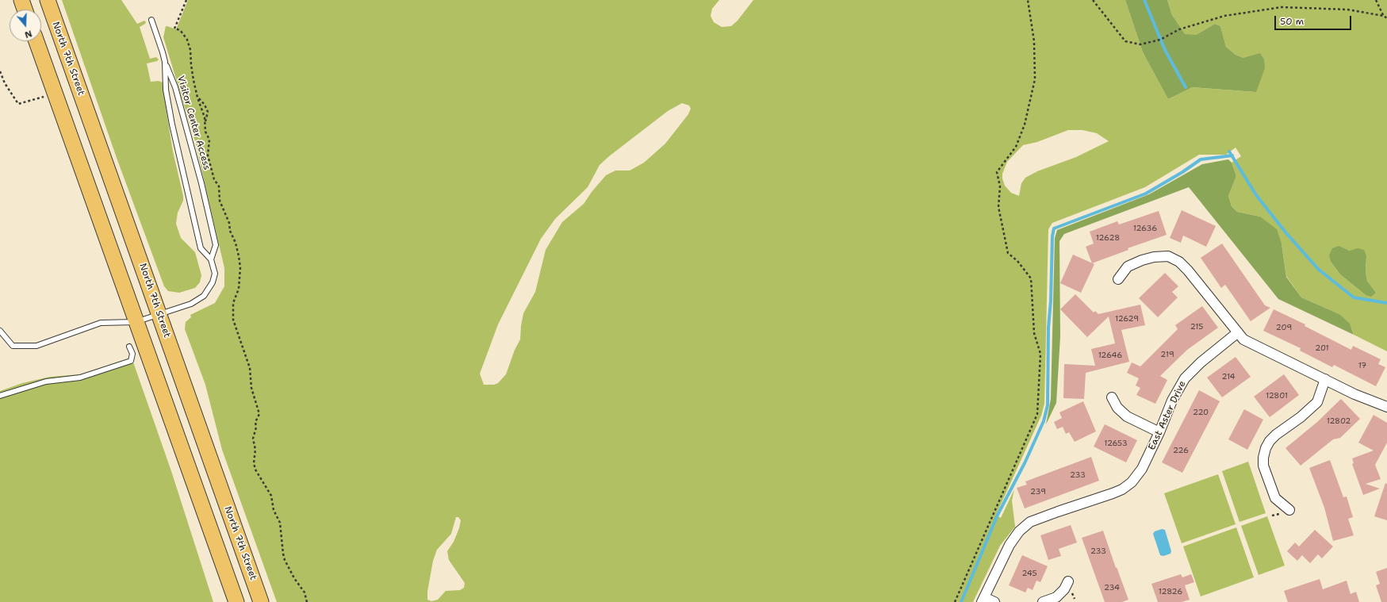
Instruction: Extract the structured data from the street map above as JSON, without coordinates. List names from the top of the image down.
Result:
{
  "streets": {
    "main road": ["North 7th Street"],
    "street": ["East Aster Drive"],
    "lane": ["Visitor Center Access"]
  },
  "crossings": [
    ["North 7th Street", "Visitor Center Access"]
  ],
  "house_numbers": [
    "12636",
    "12628",
    "12629",
    "215",
    "209",
    "201",
    "219",
    "12646",
    "17",
    "214",
    "12801",
    "220",
    "12802",
    "12653",
    "226",
    "233",
    "239",
    "233",
    "245",
    "234",
    "12826"
  ],
  "scale_bar": "50 m",
  "north": "bottom"
}
